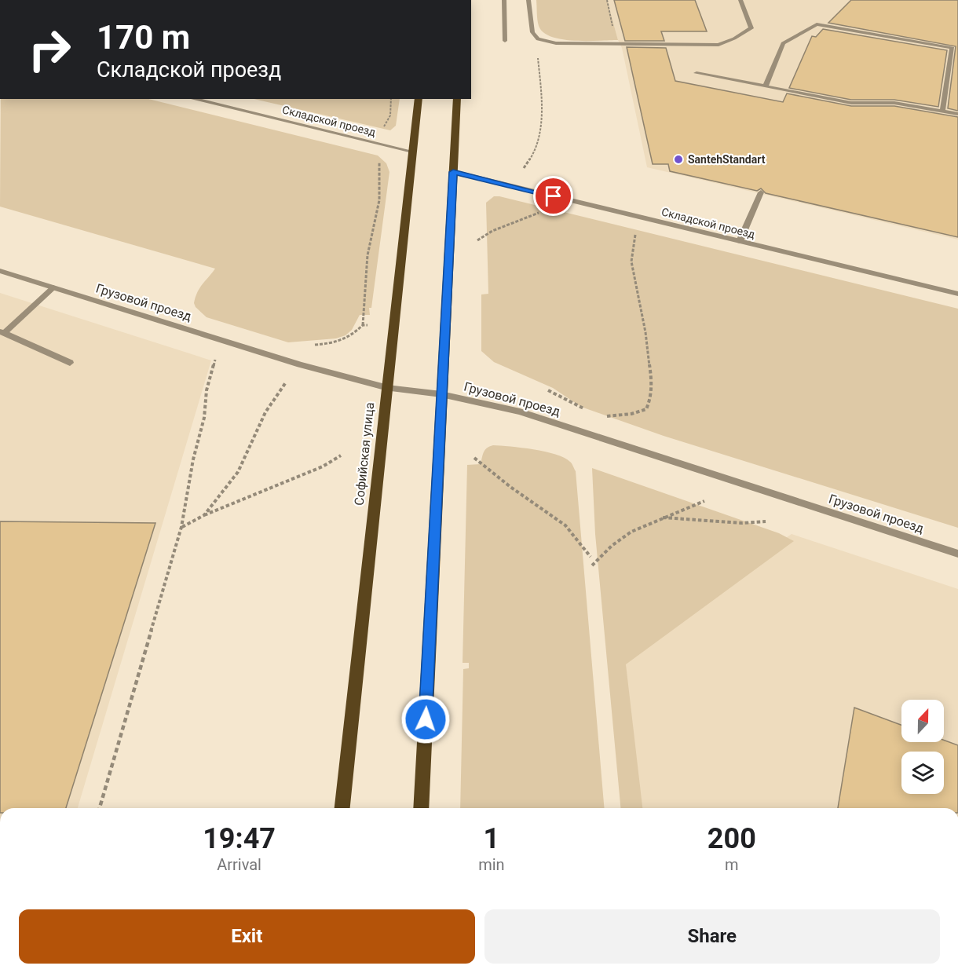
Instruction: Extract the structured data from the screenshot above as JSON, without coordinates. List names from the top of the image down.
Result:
{
  "streets": {
    "main road": ["Софийская улица"],
    "street": ["Складской проезд", "Грузовой проезд"]
  },
  "crossings": [
    ["Складской проезд", "Софийская улица"],
    ["Грузовой проезд", "Софийская улица"]
  ],
  "places": ["SantehStandart"],
  "north": "top",
  "page": {
    "turn": ["170 m", "Складской проезд"],
    "eta": [
      "19:47",
      "Arrival",
      "1",
      "min",
      "200",
      "m"
    ],
    "buttons": ["Exit", "Share"]
  }
}
